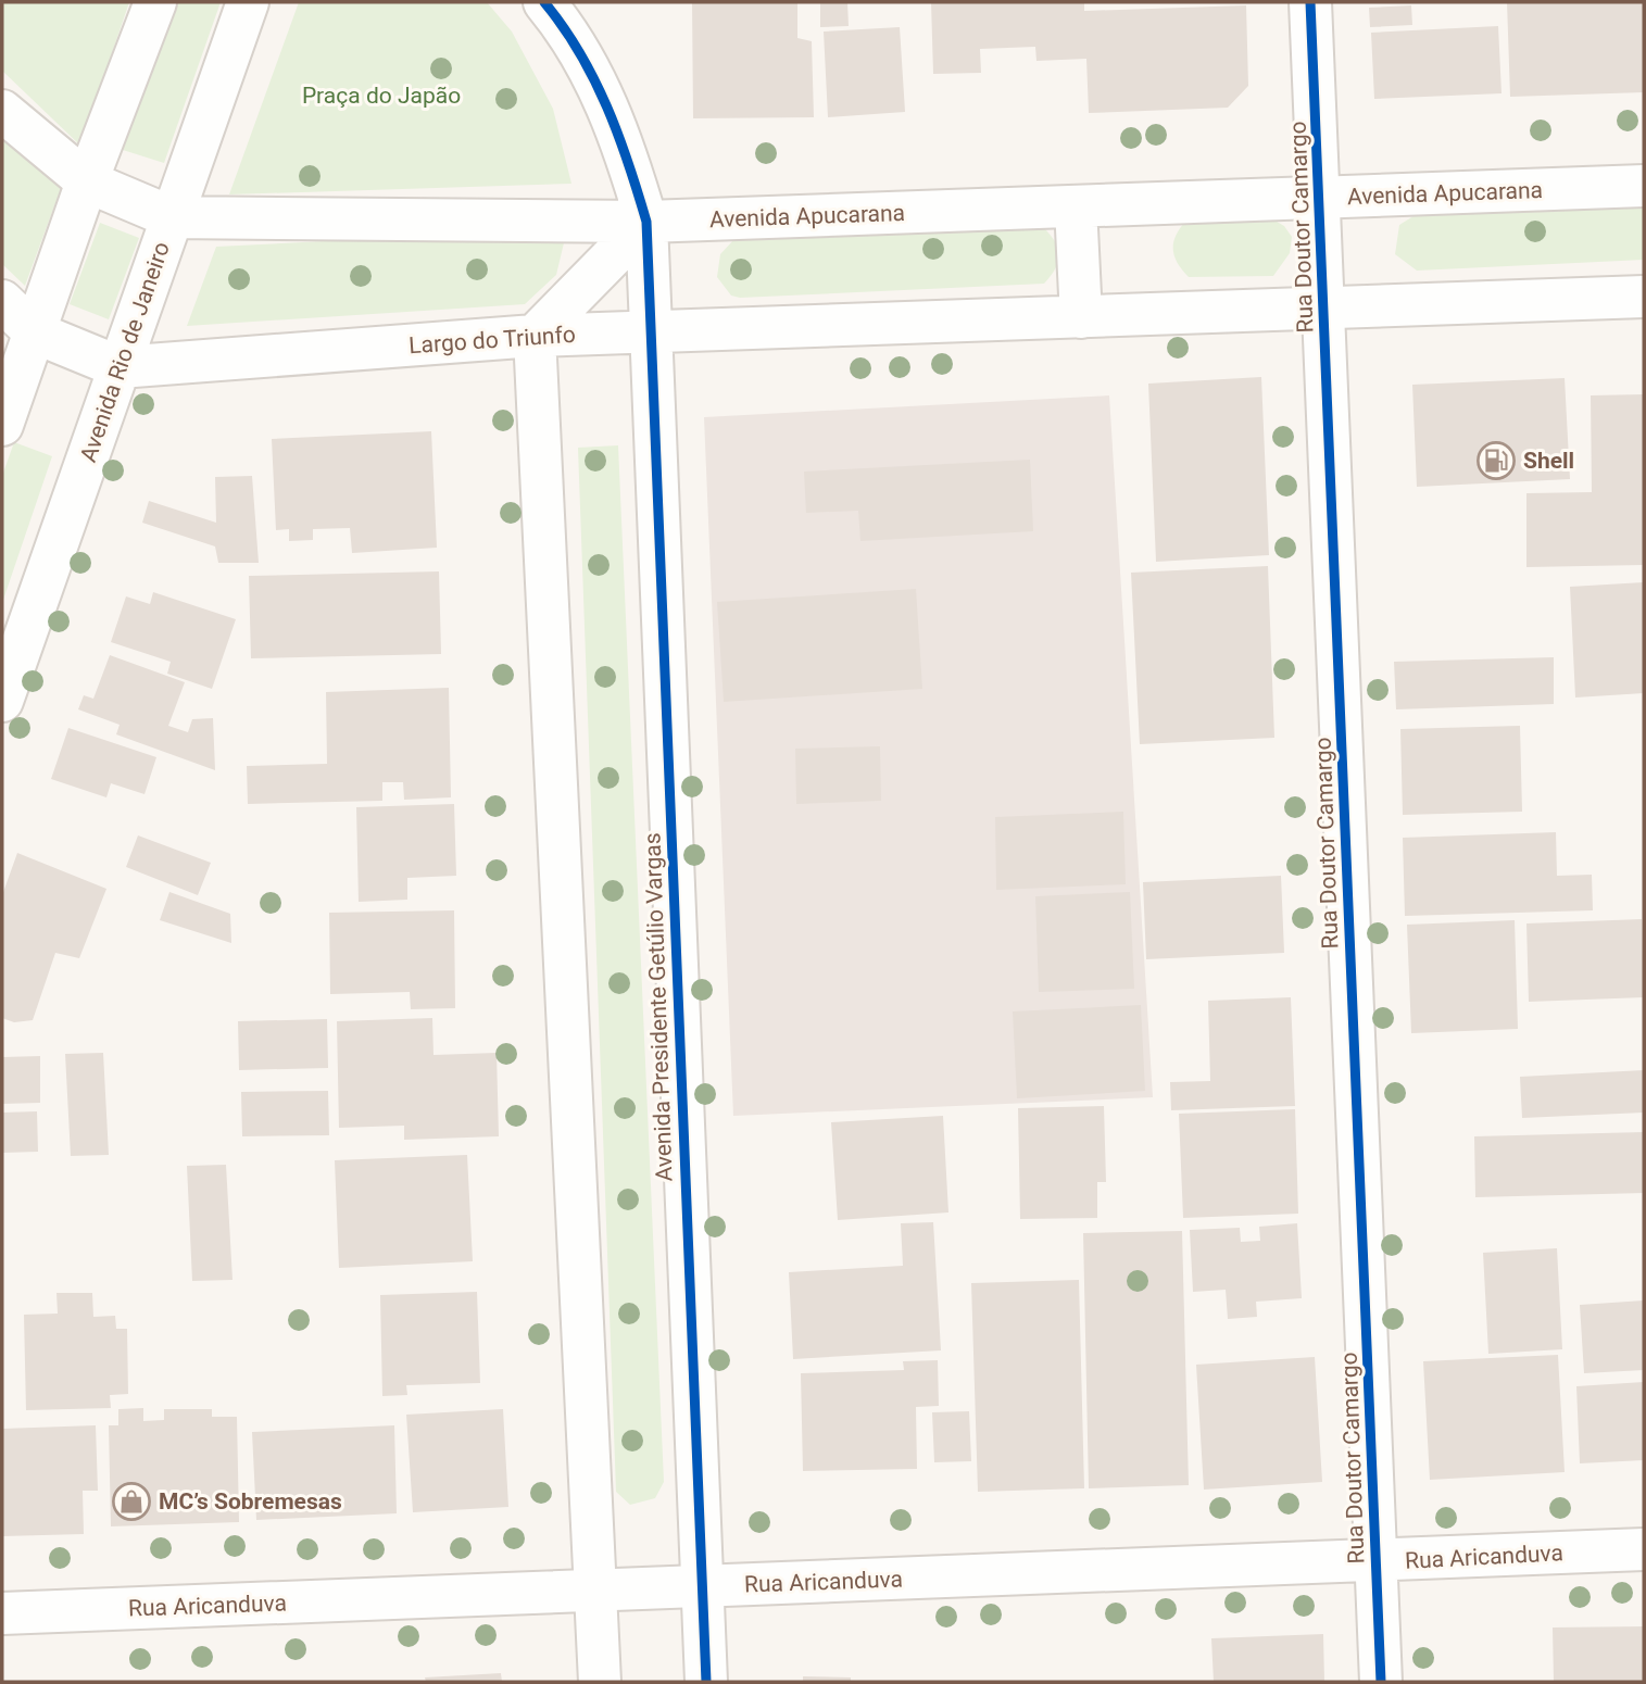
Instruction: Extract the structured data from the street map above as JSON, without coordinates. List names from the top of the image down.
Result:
{
  "streets": {
    "street": [
      "Avenida Apucarana",
      "Rua Doutor Camargo",
      "Largo do Triunfo",
      "Avenida Rio de Janeiro",
      "Avenida Presidente Getúlio Vargas",
      "Rua Aricanduva"
    ]
  },
  "crossings": [
    ["Avenida Apucarana", "Rua Doutor Camargo"],
    ["Avenida Apucarana", "Avenida Rio de Janeiro"],
    ["Rua Doutor Camargo", "Rua Aricanduva"],
    ["Largo do Triunfo", "Avenida Rio de Janeiro"],
    ["Largo do Triunfo", "Avenida Presidente Getúlio Vargas"],
    ["Avenida Presidente Getúlio Vargas", "Rua Aricanduva"]
  ],
  "parks": ["Praça do Japão"],
  "places": {
    "fuel station": ["Shell"],
    "shop": ["MC’s Sobremesas"]
  }
}
